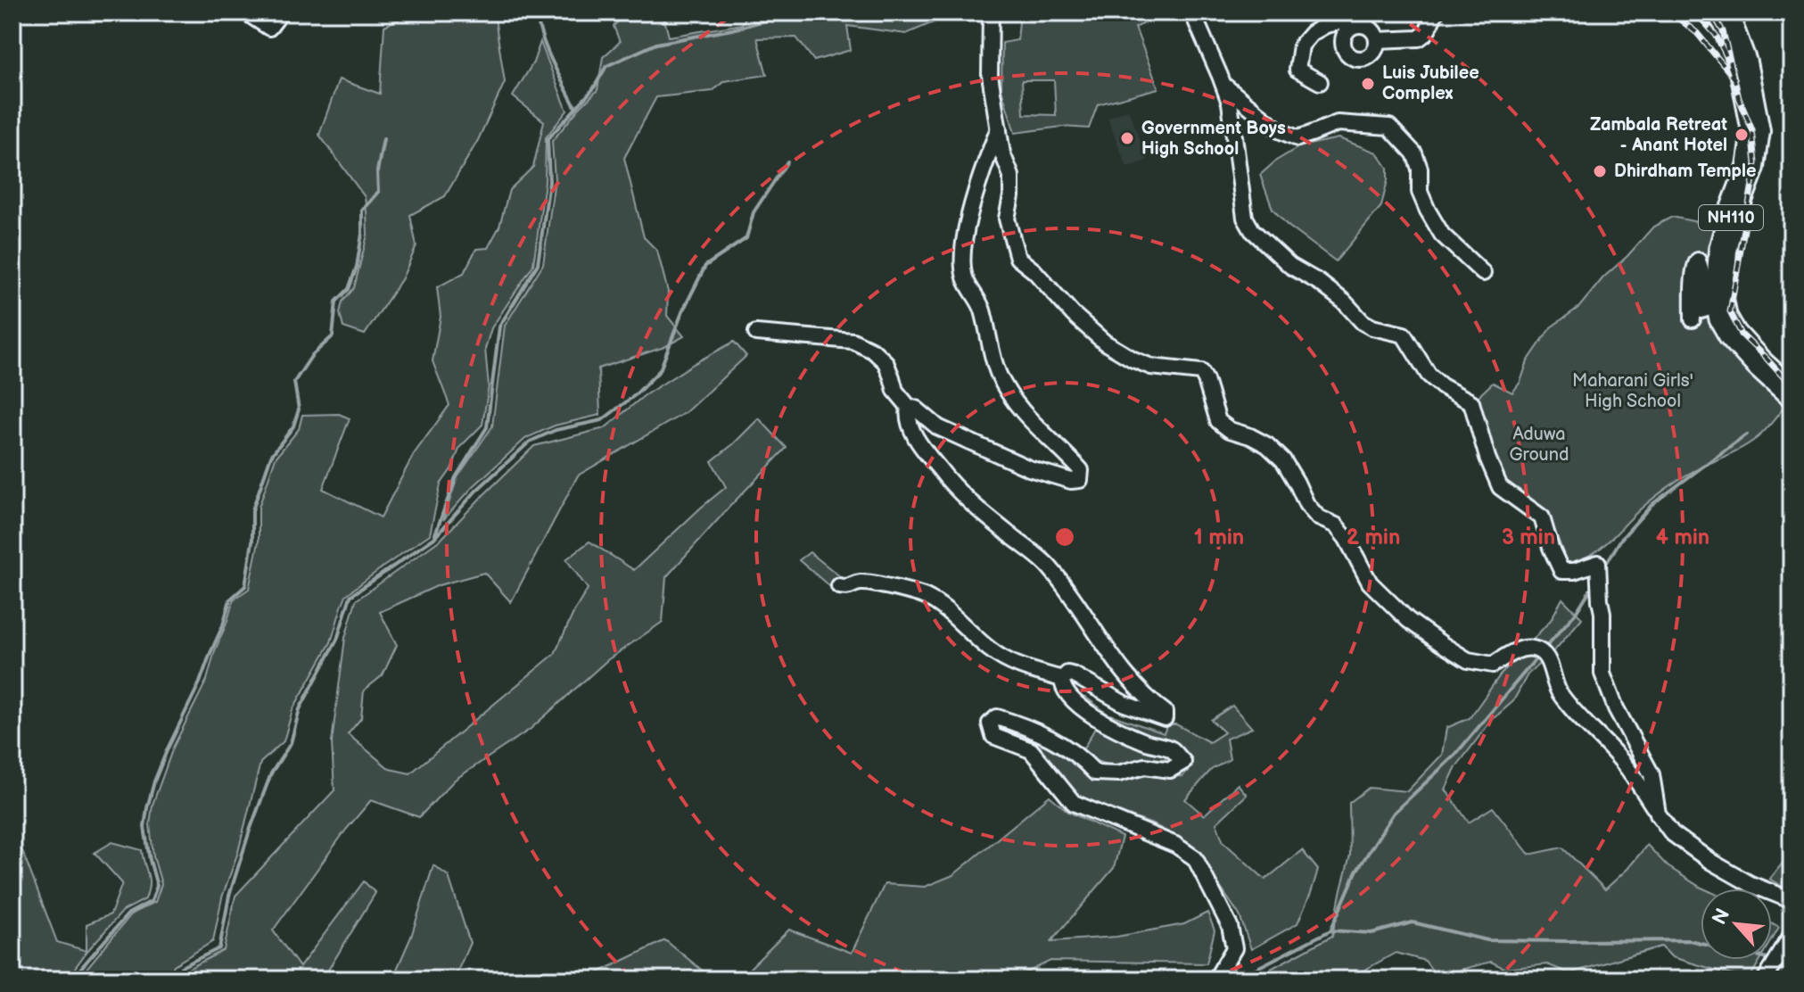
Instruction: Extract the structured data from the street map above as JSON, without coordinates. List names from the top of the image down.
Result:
{
  "streets": {
    "highway": ["NH110"]
  },
  "parks": ["Maharani Girls' High School", "Aduwa Ground"],
  "places": [
    "Luis Jubilee Complex",
    "Zambala Retreat - Anant Hotel",
    "Government Boys High School",
    "Dhirdham Temple"
  ],
  "north": "top left",
  "rings": [
    "1 min",
    "2 min",
    "3 min",
    "4 min"
  ]
}
